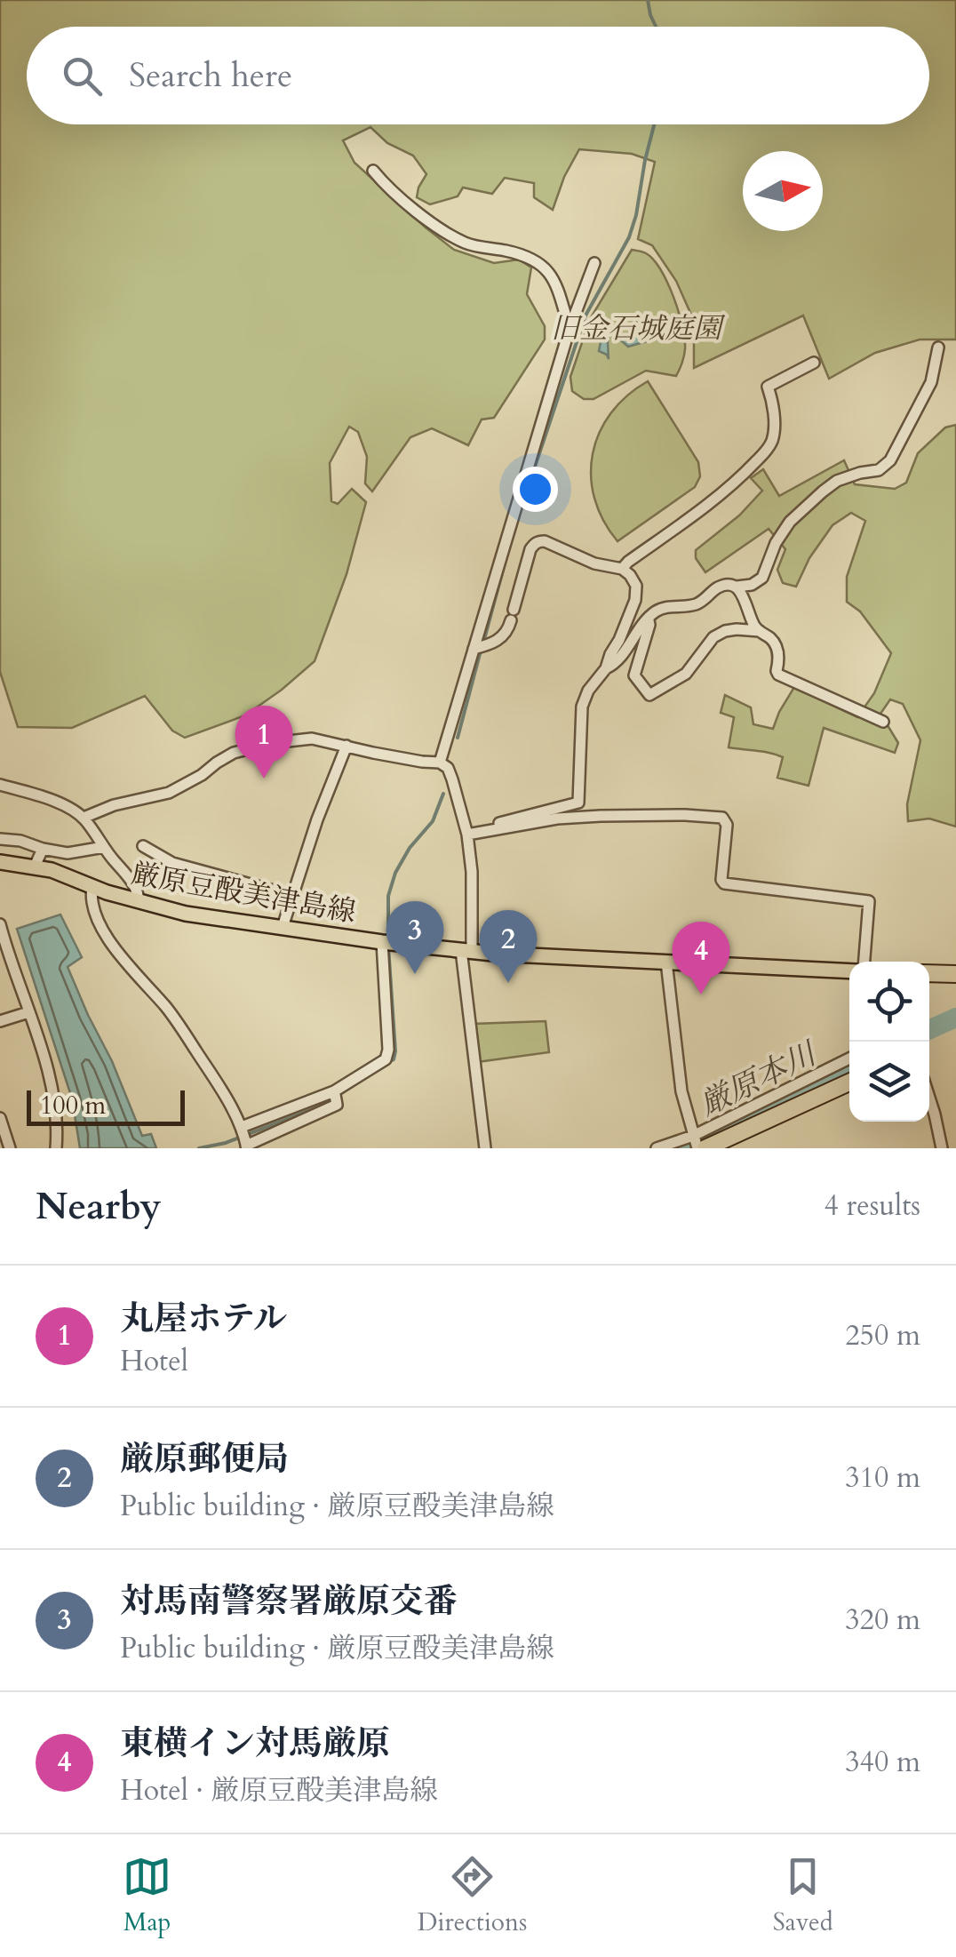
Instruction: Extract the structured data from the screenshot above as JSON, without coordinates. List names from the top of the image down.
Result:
{
  "streets": {
    "main road": ["厳原豆酘美津島線"]
  },
  "water": ["厳原本川"],
  "parks": ["旧金石城庭園"],
  "scale_bar": "100 m",
  "north": "right",
  "page": {
    "search": "Search here",
    "pins": [
      "1",
      "3",
      "2",
      "4"
    ],
    "scale": "100 m",
    "heading": ["Nearby", "4 results"],
    "list": [
      {
        "mark": "1",
        "name": "丸屋ホテル",
        "note": "Hotel",
        "value": "250 m"
      },
      {
        "mark": "2",
        "name": "厳原郵便局",
        "note": "Public building · 厳原豆酘美津島線",
        "value": "310 m"
      },
      {
        "mark": "3",
        "name": "対馬南警察署厳原交番",
        "note": "Public building · 厳原豆酘美津島線",
        "value": "320 m"
      },
      {
        "mark": "4",
        "name": "東横イン対馬厳原",
        "note": "Hotel · 厳原豆酘美津島線",
        "value": "340 m"
      }
    ],
    "nav": ["Map", "Directions", "Saved"]
  }
}
